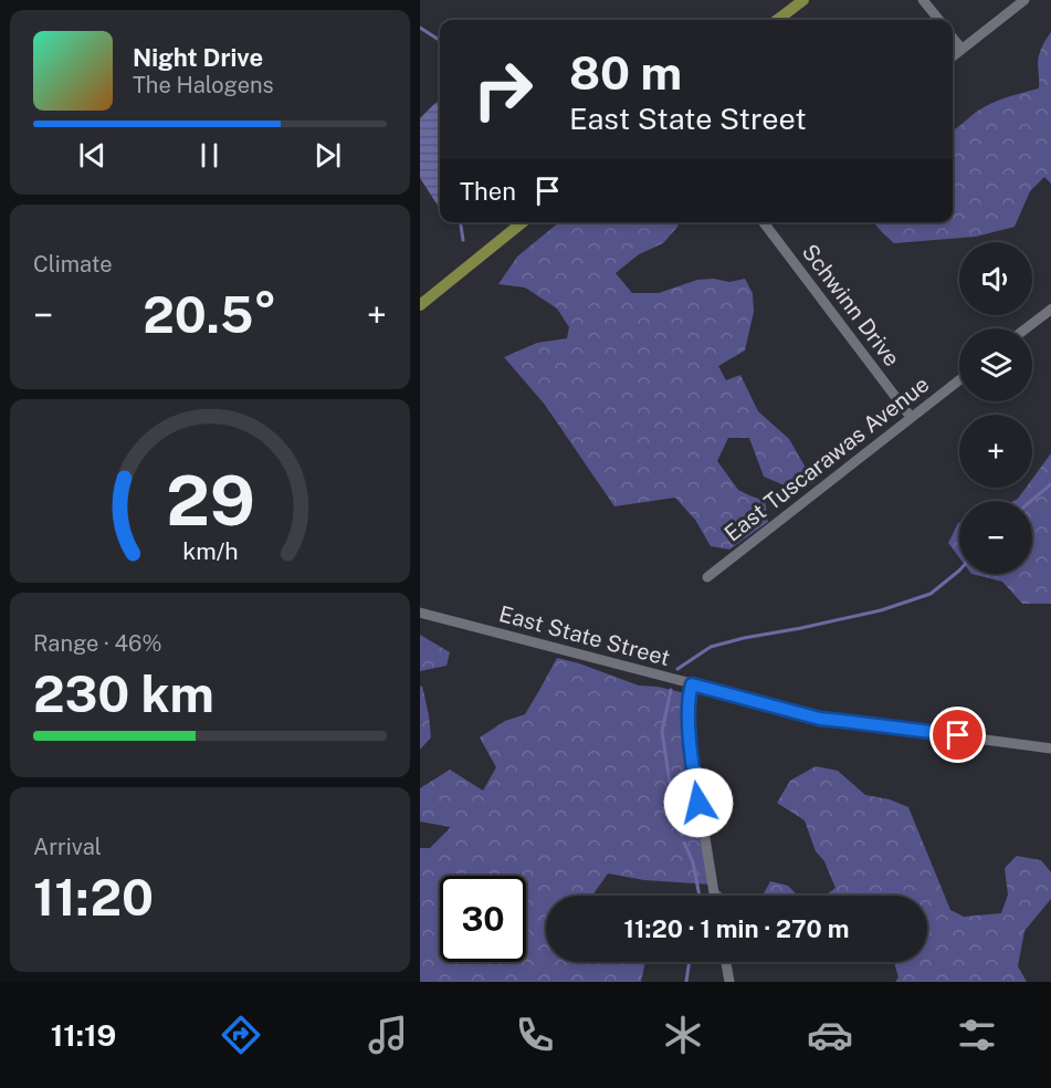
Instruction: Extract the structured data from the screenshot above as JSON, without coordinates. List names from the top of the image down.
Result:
{
  "streets": {
    "street": ["Schwinn Drive", "East Tuscarawas Avenue", "East State Street"]
  },
  "crossings": [
    ["Schwinn Drive", "East Tuscarawas Avenue"]
  ],
  "page": {
    "turn": ["80 m", "East State Street"],
    "song": ["Night Drive", "The Halogens"],
    "then": "Then",
    "tile": [
      "Climate",
      ["Range · 46%", "230 km"],
      ["Arrival", "11:20"]
    ],
    "map_buttons": ["+", "−"],
    "heat": ["−", "20.5°", "+"],
    "limit": "30",
    "trip": "11:20 · 1 min · 270 m",
    "tabs": "11:19",
    "gauge": ["29", "km/h"]
  }
}
